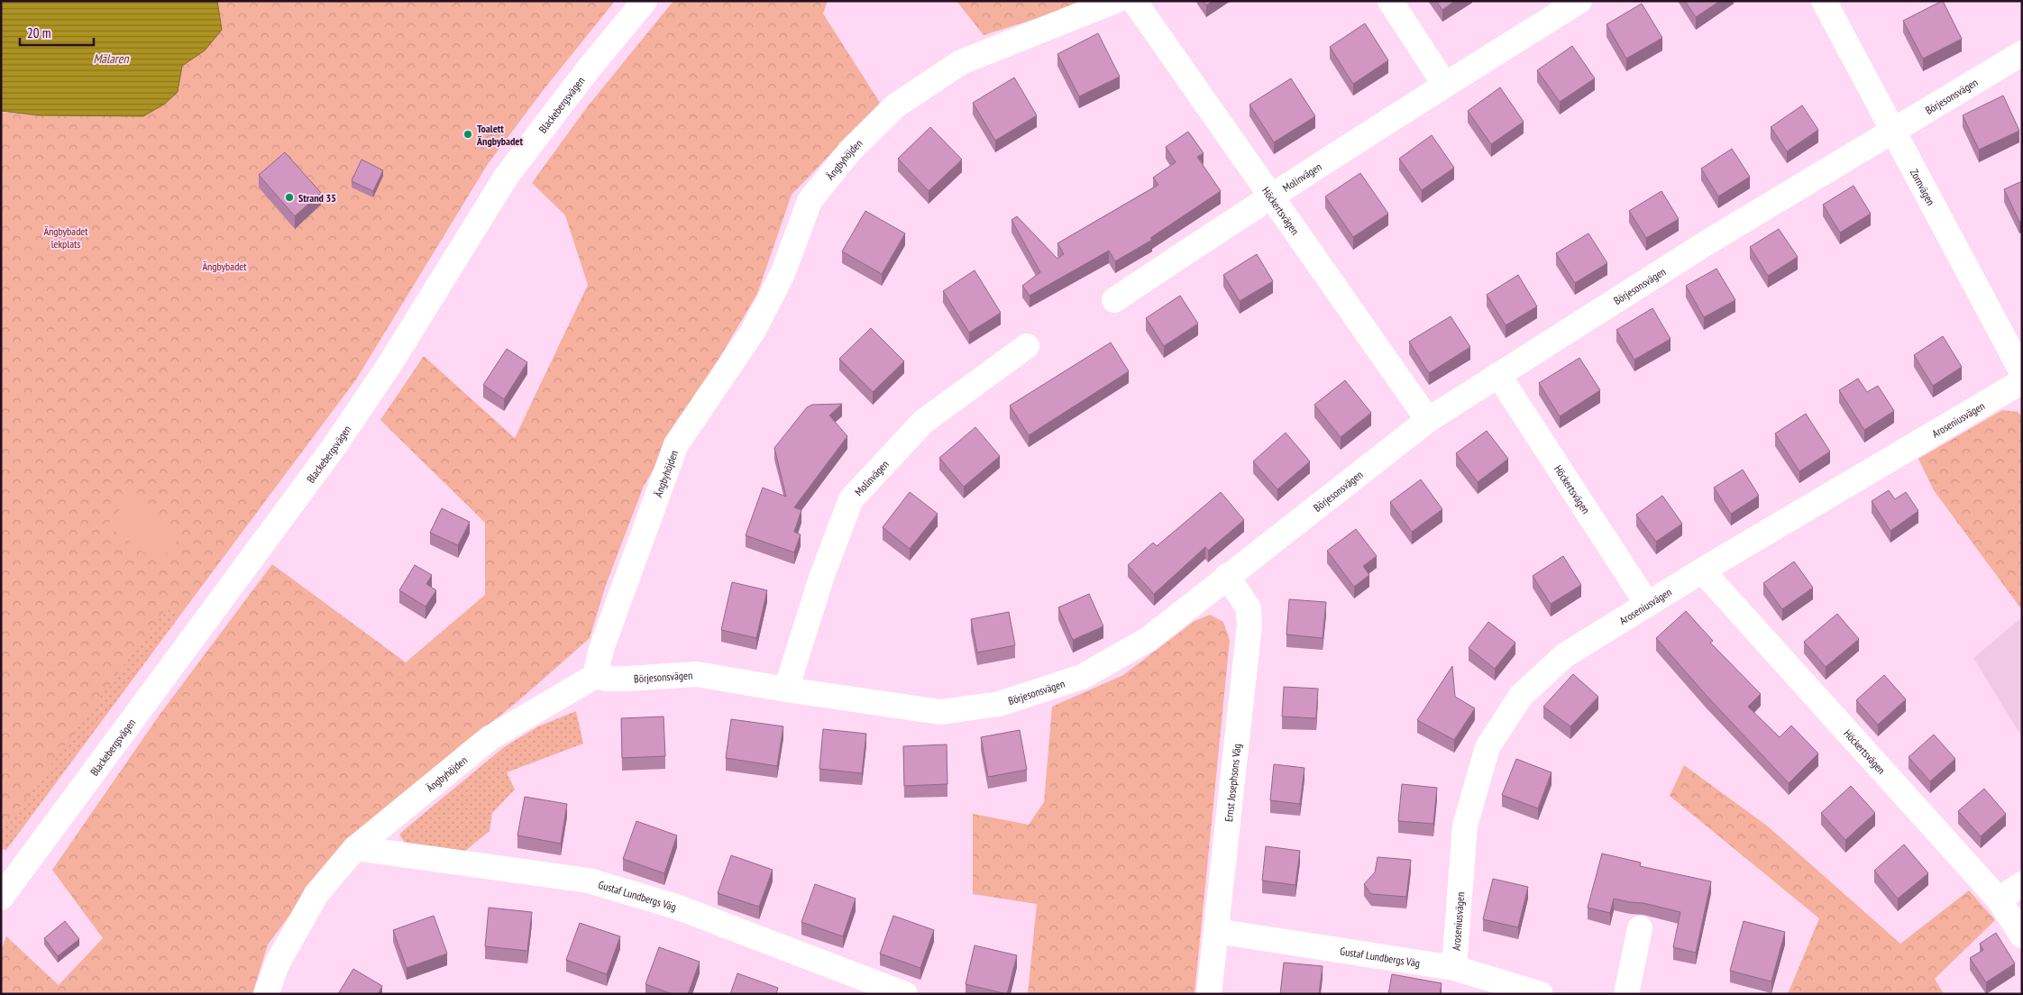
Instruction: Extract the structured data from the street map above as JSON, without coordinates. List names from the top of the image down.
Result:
{
  "streets": {
    "street": [
      "Börjesonsvägen",
      "Blackebergsvägen",
      "Ängbyhöjden",
      "Molinvägen",
      "Zornvägen",
      "Höckertsvägen",
      "Aroseniusvägen",
      "Ernst Josephsons Väg",
      "Gustaf Lundbergs Väg"
    ]
  },
  "crossings": [
    ["Börjesonsvägen", "Ängbyhöjden"],
    ["Börjesonsvägen", "Molinvägen"],
    ["Börjesonsvägen", "Zornvägen"],
    ["Börjesonsvägen", "Höckertsvägen"],
    ["Börjesonsvägen", "Ernst Josephsons Väg"],
    ["Ängbyhöjden", "Gustaf Lundbergs Väg"],
    ["Molinvägen", "Höckertsvägen"],
    ["Höckertsvägen", "Aroseniusvägen"],
    ["Aroseniusvägen", "Gustaf Lundbergs Väg"],
    ["Ernst Josephsons Väg", "Gustaf Lundbergs Väg"]
  ],
  "water": ["Mälaren"],
  "parks": ["Ängbybadet lekplats", "Ängbybadet"],
  "places": ["Toalett Ängbybadet", "Strand 35"],
  "scale_bar": "20 m"
}
